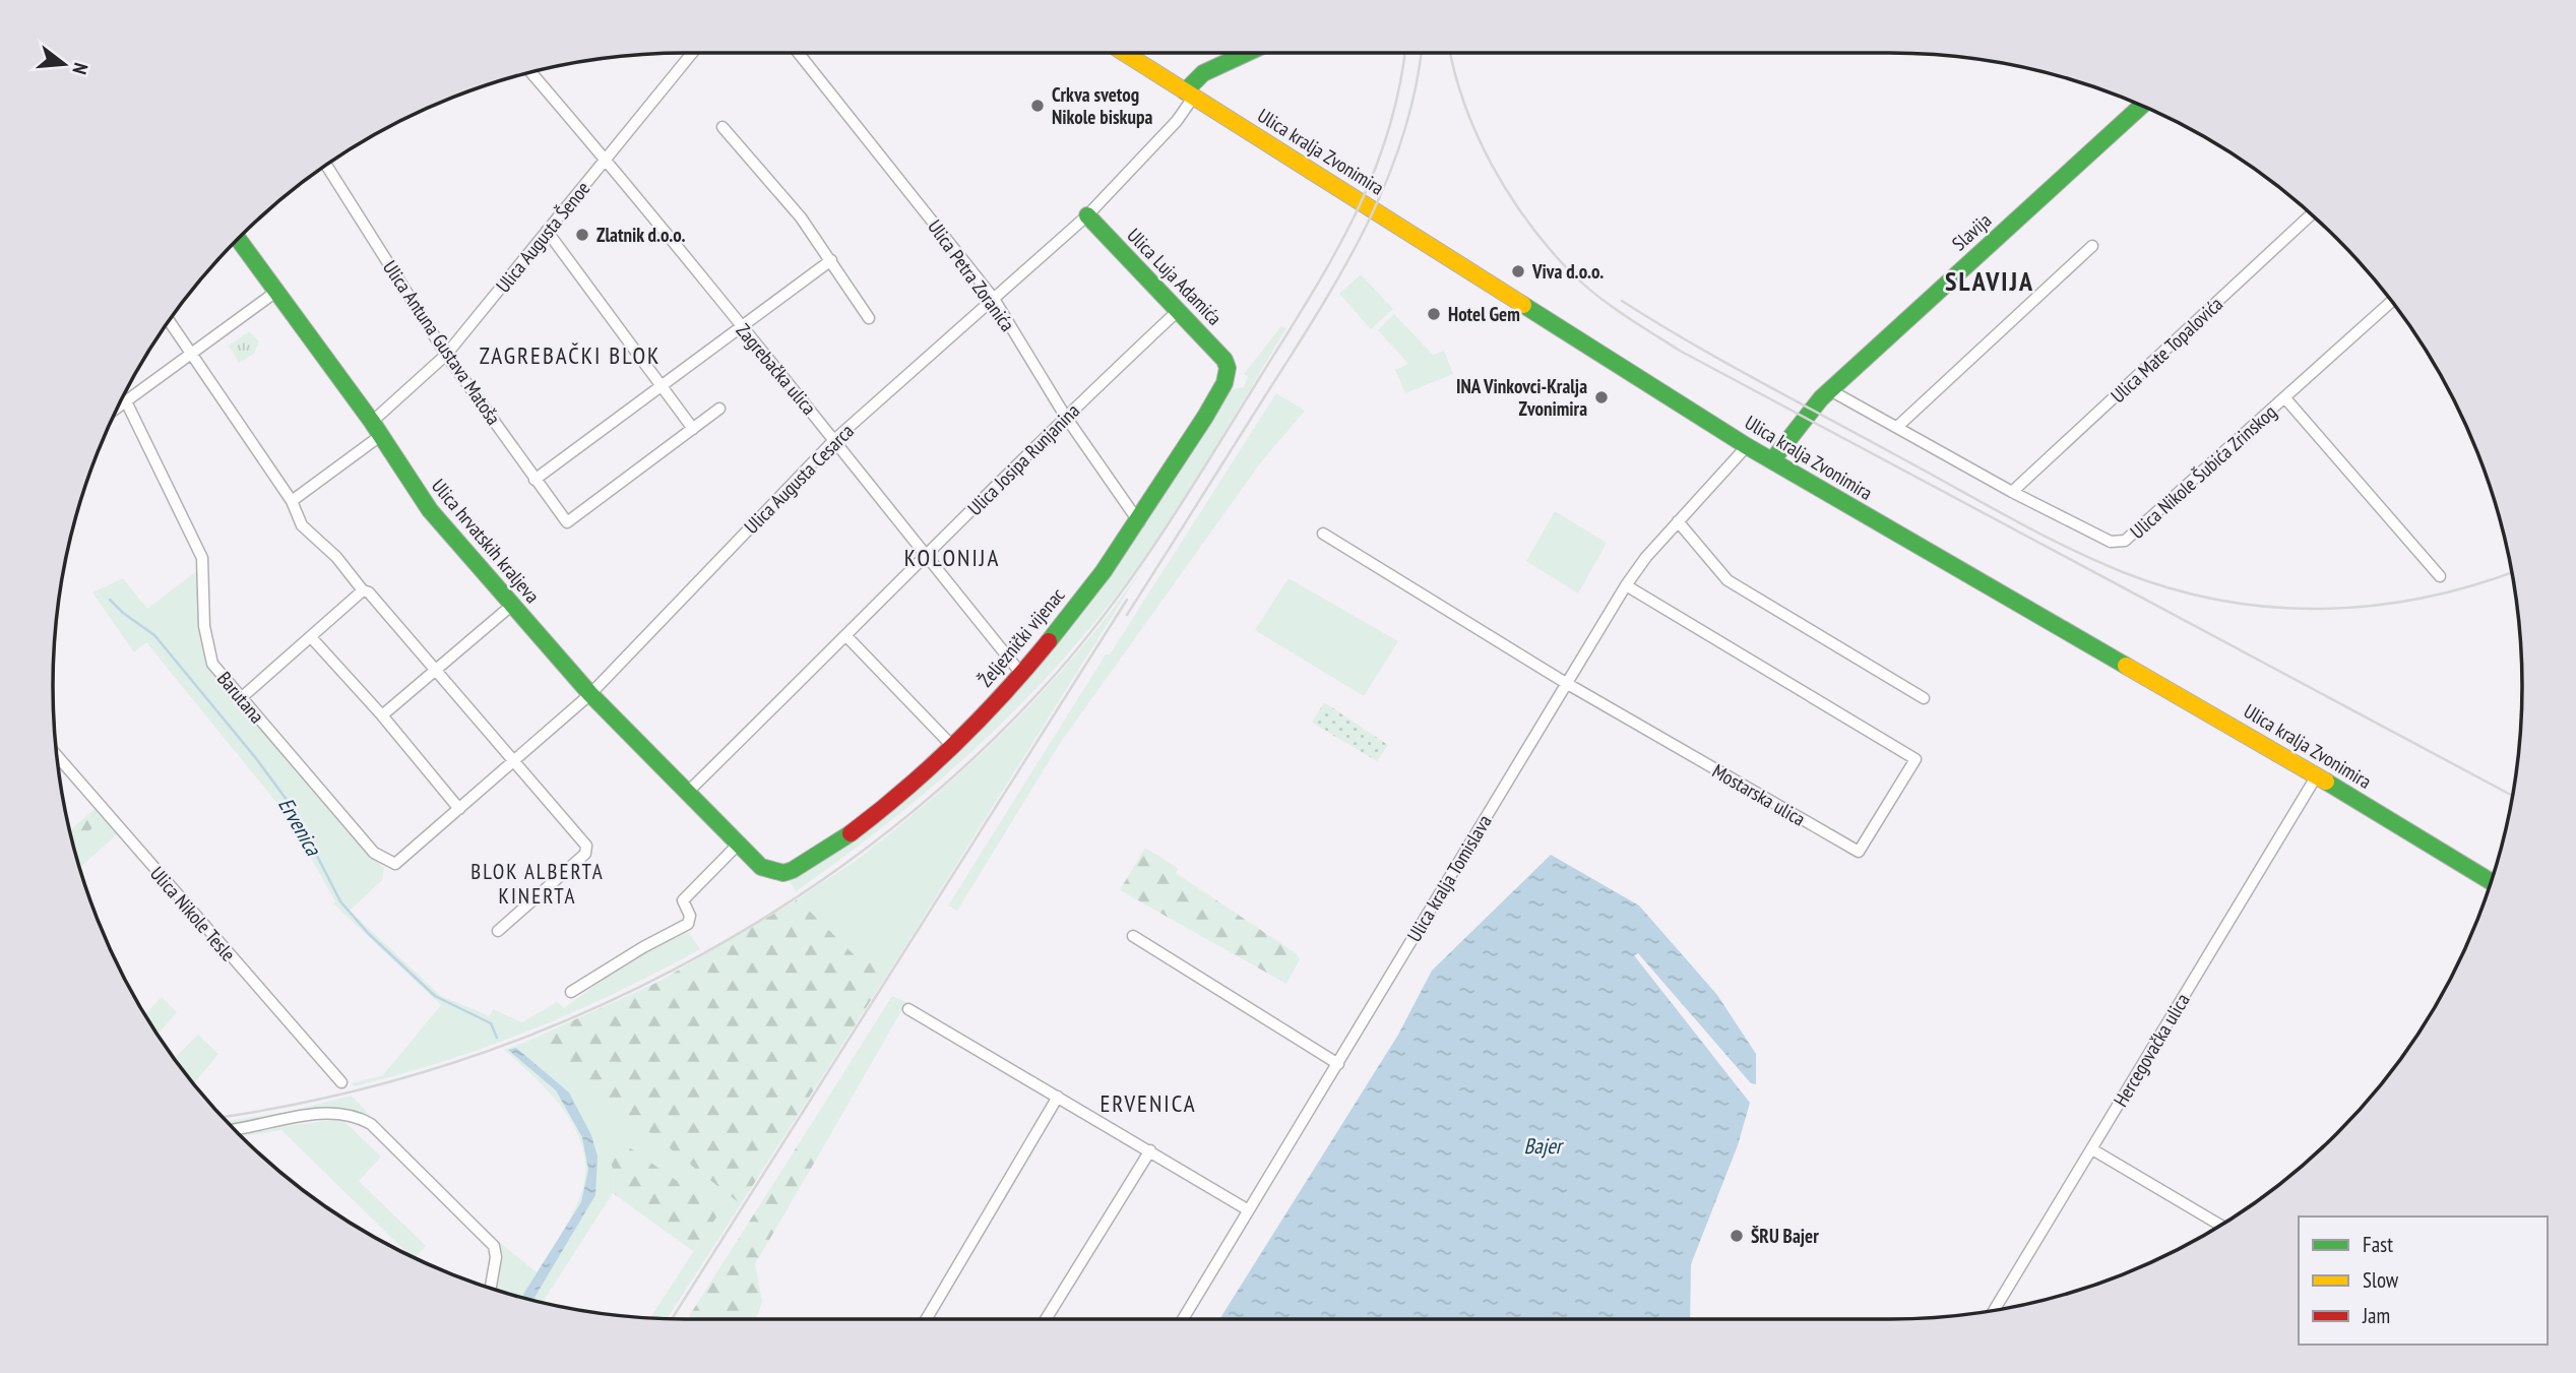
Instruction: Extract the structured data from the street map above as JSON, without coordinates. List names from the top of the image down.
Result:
{
  "streets": {
    "street": [
      "Ulica kralja Zvonimira",
      "Slavija",
      "Ulica Augusta Šenoe",
      "Ulica Petra Zoranića",
      "Ulica Luja Adamića",
      "Ulica Antuna Gustava Matoša",
      "Ulica Mate Topalovića",
      "Zagrebačka ulica",
      "Ulica Josipa Runjanina",
      "Ulica Nikole Šubića Zrinskog",
      "Ulica Augusta Cesarca",
      "Ulica hrvatskih kraljeva",
      "Željeznički vijenac",
      "Barutana",
      "Mostarska ulica",
      "Ulica kralja Tomislava",
      "Ulica Nikole Tesle",
      "Hercegovačka ulica"
    ]
  },
  "crossings": [
    ["Ulica kralja Zvonimira", "Slavija"],
    ["Ulica kralja Zvonimira", "Ulica Augusta Cesarca"],
    ["Ulica kralja Zvonimira", "Ulica kralja Tomislava"],
    ["Ulica kralja Zvonimira", "Hercegovačka ulica"],
    ["Slavija", "Ulica Nikole Šubića Zrinskog"],
    ["Ulica Augusta Šenoe", "Ulica Antuna Gustava Matoša"],
    ["Ulica Augusta Šenoe", "Zagrebačka ulica"],
    ["Ulica Augusta Šenoe", "Ulica hrvatskih kraljeva"],
    ["Ulica Petra Zoranića", "Ulica Josipa Runjanina"],
    ["Ulica Petra Zoranića", "Ulica Augusta Cesarca"],
    ["Ulica Petra Zoranića", "Željeznički vijenac"],
    ["Ulica Luja Adamića", "Ulica Josipa Runjanina"],
    ["Ulica Luja Adamića", "Ulica Augusta Cesarca"],
    ["Ulica Luja Adamića", "Željeznički vijenac"],
    ["Ulica Mate Topalovića", "Ulica Nikole Šubića Zrinskog"],
    ["Zagrebačka ulica", "Ulica Josipa Runjanina"],
    ["Zagrebačka ulica", "Ulica Augusta Cesarca"],
    ["Zagrebačka ulica", "Željeznički vijenac"],
    ["Ulica Josipa Runjanina", "Ulica hrvatskih kraljeva"],
    ["Ulica Augusta Cesarca", "Ulica hrvatskih kraljeva"],
    ["Ulica Augusta Cesarca", "Barutana"],
    ["Ulica hrvatskih kraljeva", "Željeznički vijenac"],
    ["Mostarska ulica", "Ulica kralja Tomislava"]
  ],
  "districts": [
    "SLAVIJA",
    "ZAGREBAČKI BLOK",
    "KOLONIJA",
    "BLOK ALBERTA KINERTA",
    "ERVENICA"
  ],
  "water": ["Ervenica", "Bajer"],
  "places": [
    "Crkva svetog Nikole biskupa",
    "Zlatnik d.o.o.",
    "Viva d.o.o.",
    "Hotel Gem",
    "INA Vinkovci-Kralja Zvonimira",
    "ŠRU Bajer"
  ],
  "legend": ["Fast", "Slow", "Jam"],
  "north": "right"
}
